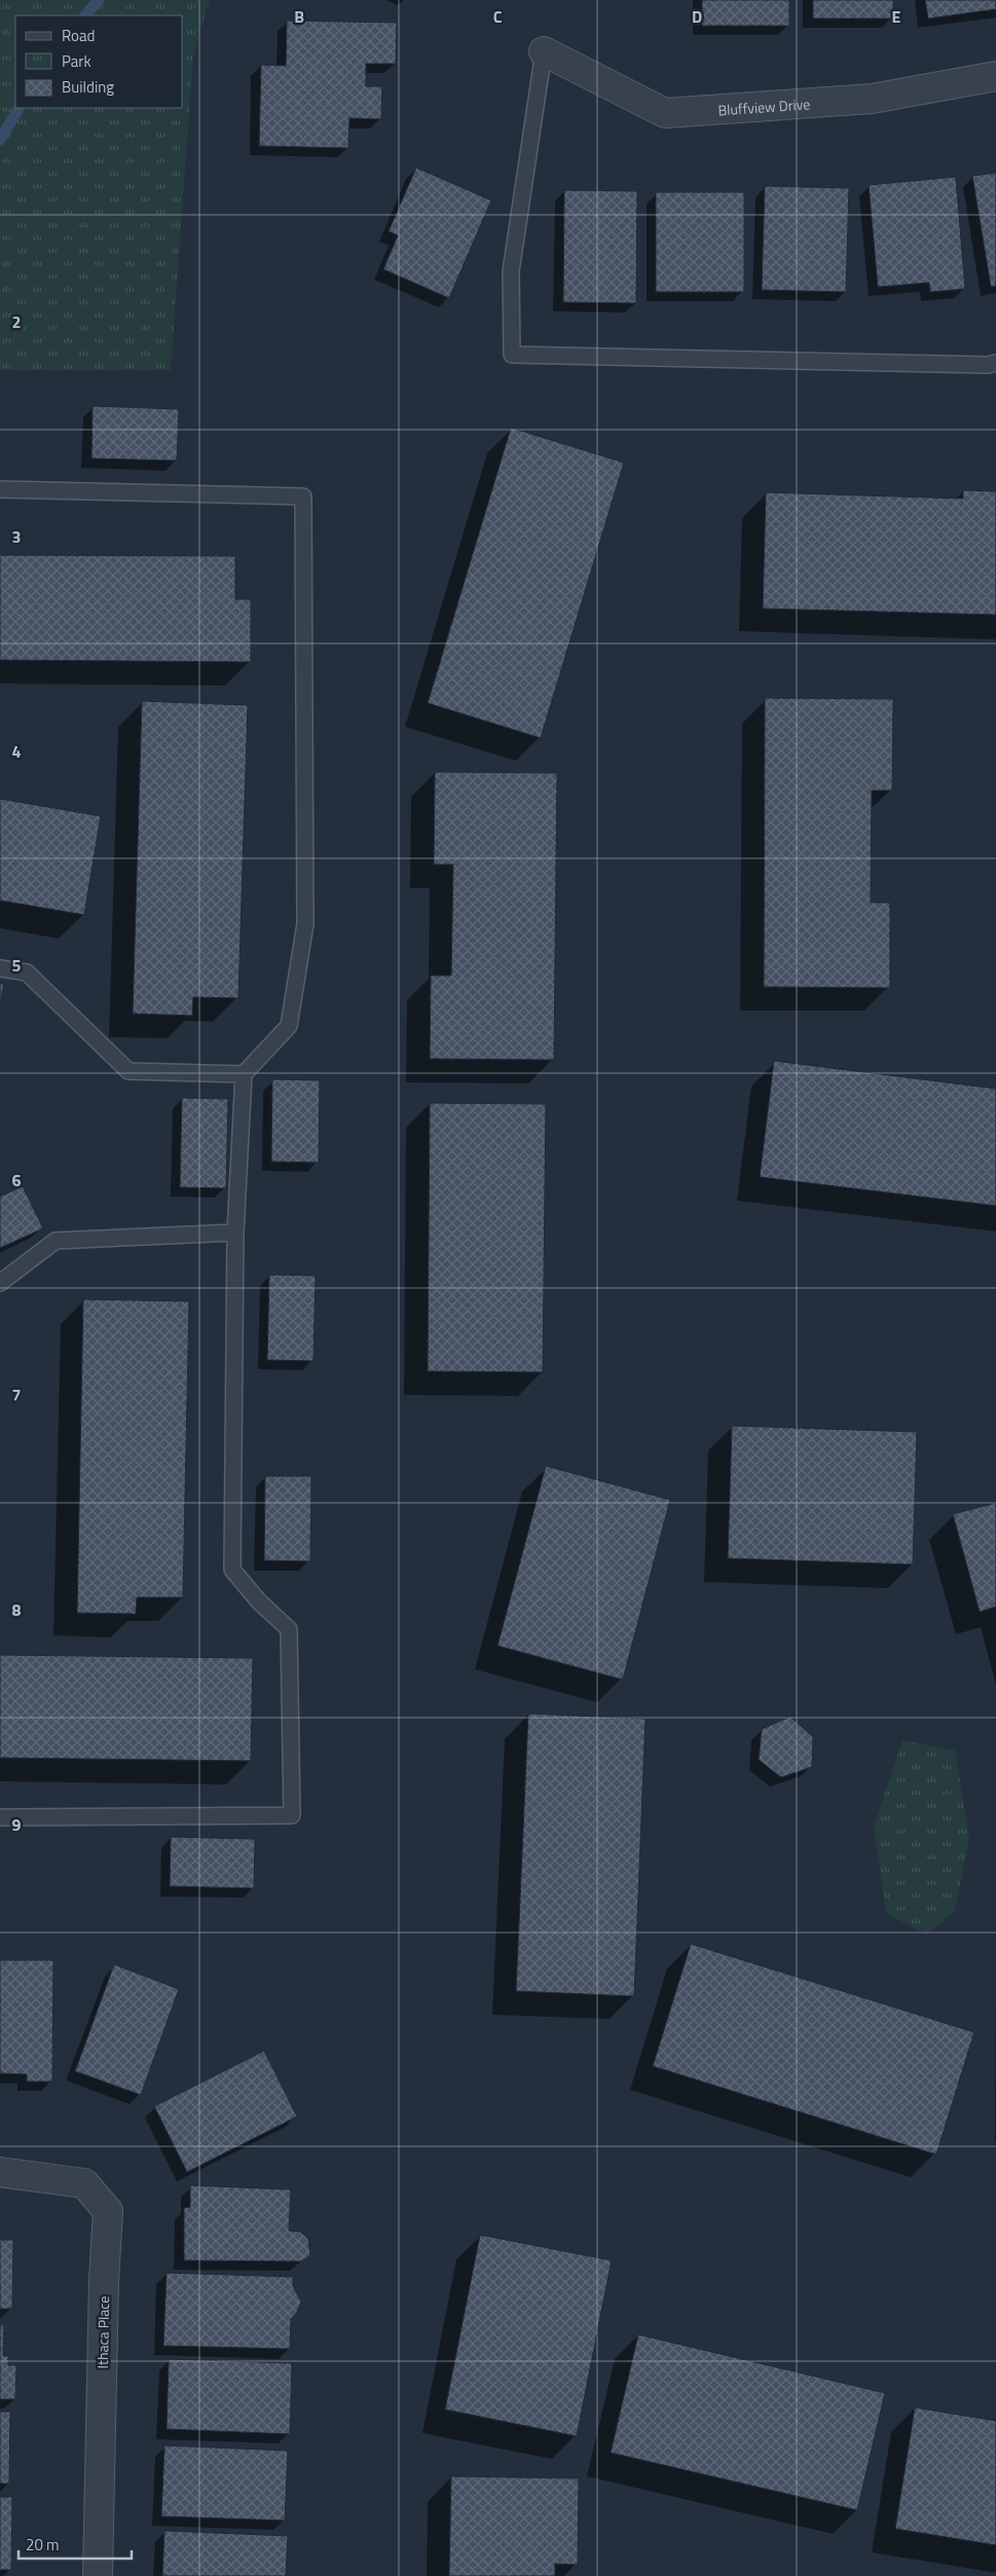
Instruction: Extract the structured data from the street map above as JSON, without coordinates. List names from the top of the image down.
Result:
{
  "streets": {
    "street": ["Bluffview Drive", "Ithaca Place"]
  },
  "legend": ["Road", "Park", "Building"],
  "scale_bar": "20 m",
  "grid": {
    "columns": [
      "B",
      "C",
      "D",
      "E"
    ],
    "rows": [
      "2",
      "3",
      "4",
      "5",
      "6",
      "7",
      "8",
      "9"
    ]
  }
}
